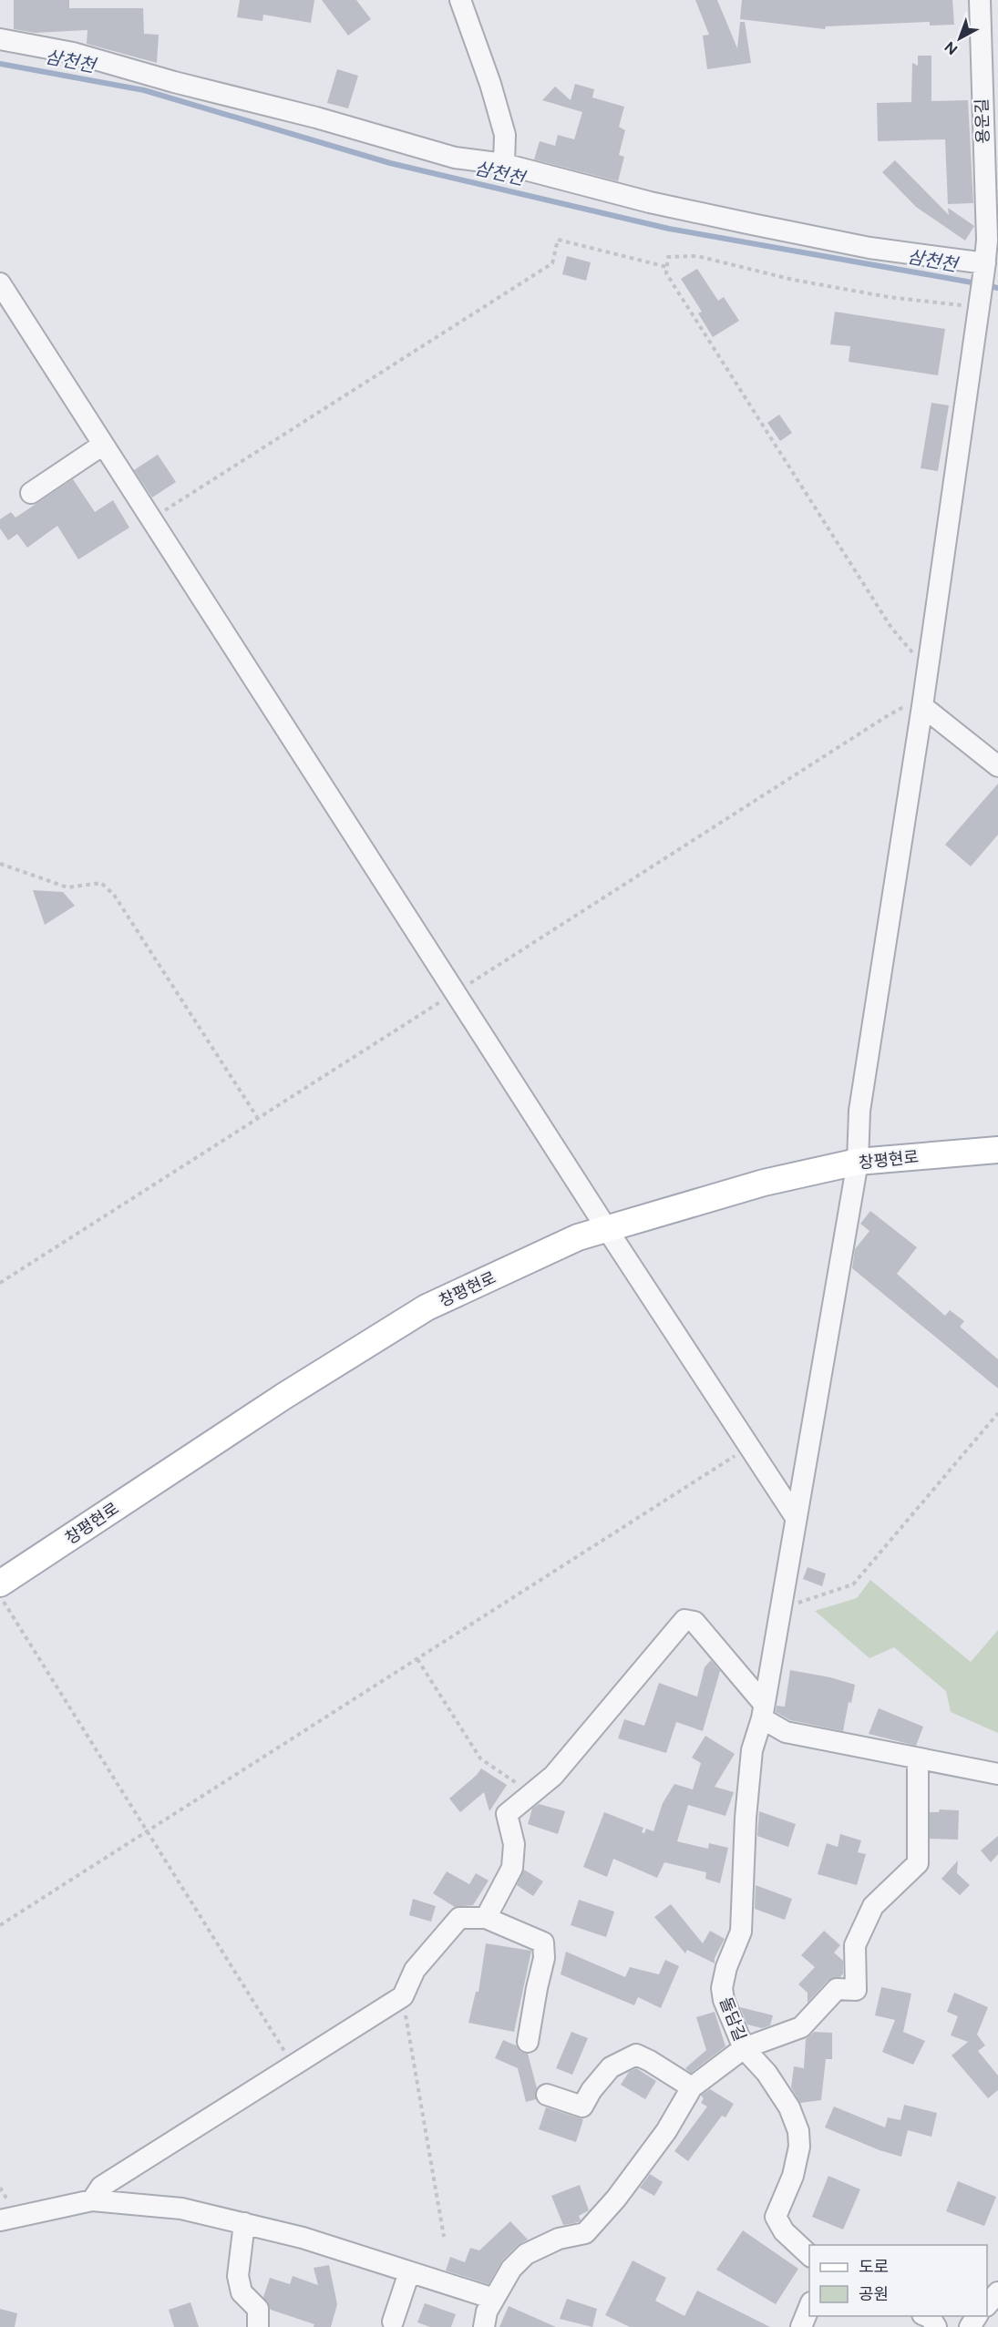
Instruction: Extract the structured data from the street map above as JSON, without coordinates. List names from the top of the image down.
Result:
{
  "streets": {
    "main road": ["창평현로"],
    "street": ["용운길", "돌담길"]
  },
  "crossings": [
    ["용운길", "창평현로"],
    ["용운길", "돌담길"],
    ["창평현로", "돌담길"]
  ],
  "water": ["삼천천"],
  "legend": ["도로", "공원"],
  "north": "bottom left"
}
